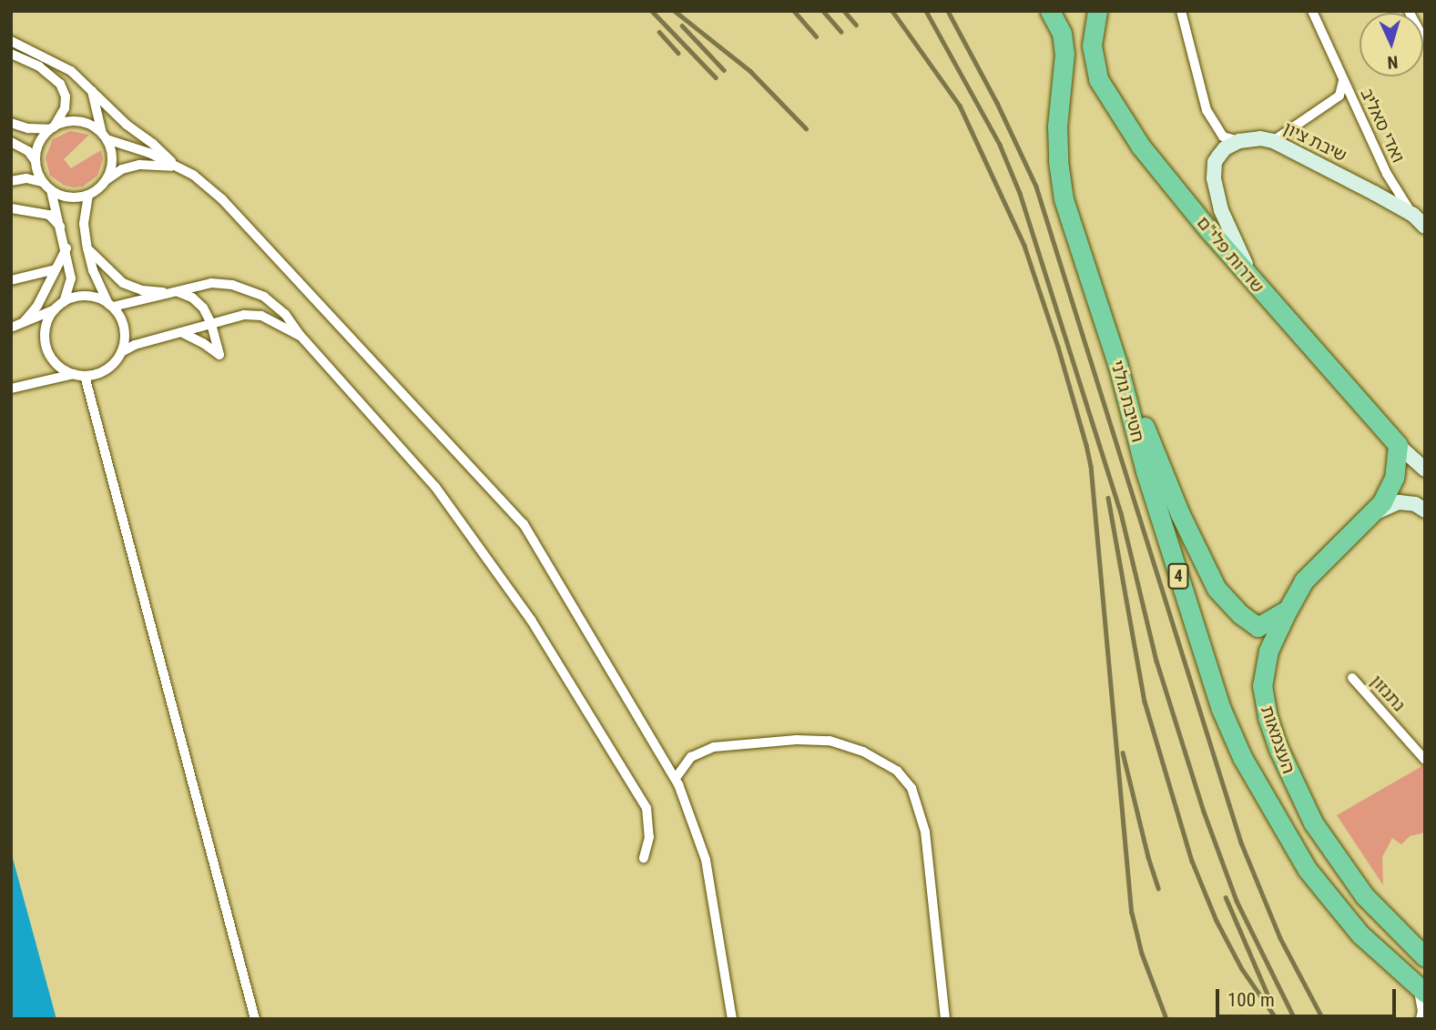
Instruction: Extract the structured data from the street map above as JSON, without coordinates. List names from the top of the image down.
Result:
{
  "streets": {
    "highway": [
      "שדרות פלי\"ם",
      "חטיבת גולני",
      "4",
      "העצמאות"
    ],
    "street": ["ואדי סאליב", "שיבת ציון", "נתנזון"]
  },
  "crossings": [
    ["ואדי סאליב", "שיבת ציון"],
    ["שדרות פלי\"ם", "העצמאות"],
    ["חטיבת גולני", "העצמאות"]
  ],
  "scale_bar": "100 m",
  "north": "bottom"
}
